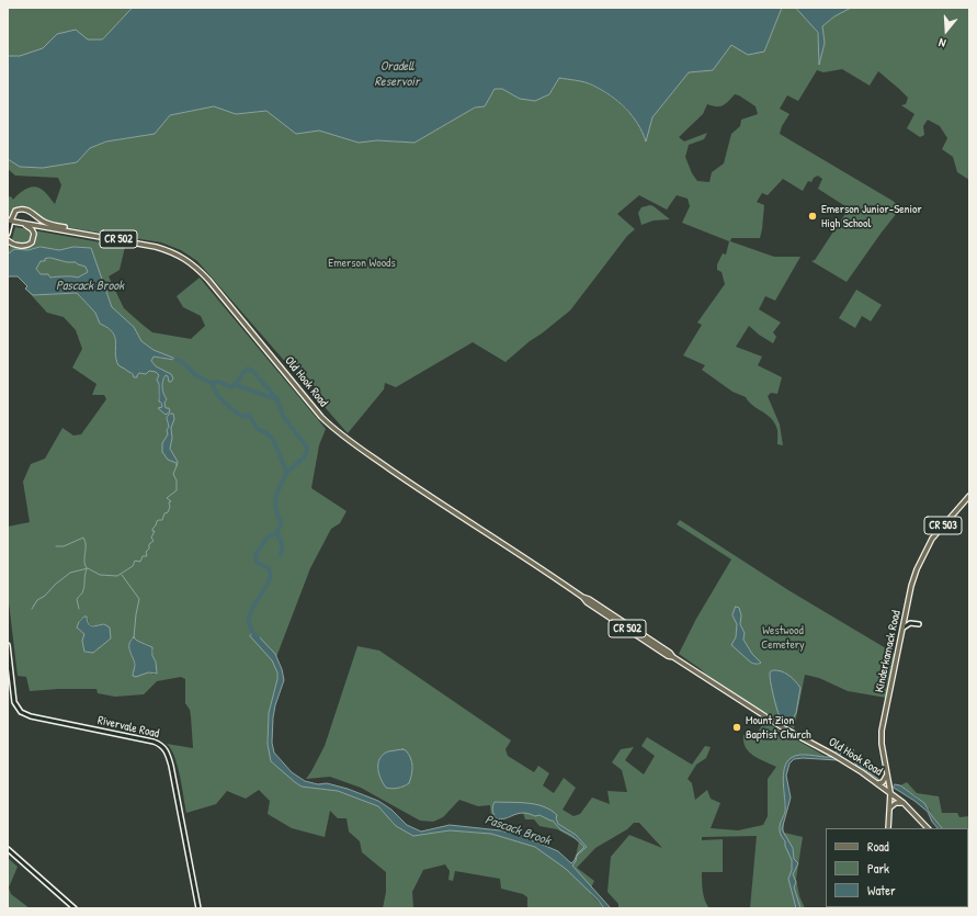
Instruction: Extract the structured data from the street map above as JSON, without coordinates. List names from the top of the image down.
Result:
{
  "streets": {
    "main road": [
      "CR 502",
      "Old Hook Road",
      "CR 503",
      "Kinderkamack Road"
    ],
    "street": ["Rivervale Road"]
  },
  "crossings": [
    ["Old Hook Road", "Kinderkamack Road"]
  ],
  "water": ["Oradell Reservoir", "Pascack Brook"],
  "parks": ["Emerson Woods", "Westwood Cemetery"],
  "places": ["Emerson Junior-Senior High School", "Mount Zion Baptist Church"],
  "legend": ["Road", "Park", "Water"],
  "north": "bottom"
}
